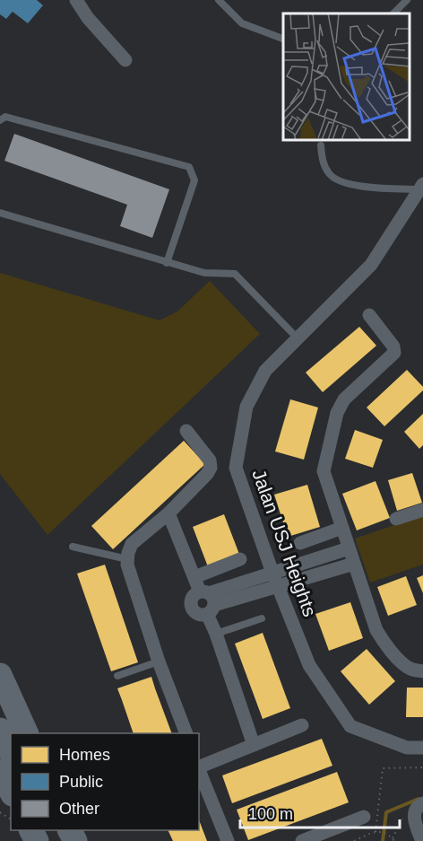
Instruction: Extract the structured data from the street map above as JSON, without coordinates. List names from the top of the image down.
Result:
{
  "streets": {
    "street": ["Jalan USJ Heights"]
  },
  "legend": ["Homes", "Public", "Other"],
  "scale_bar": "100 m"
}
